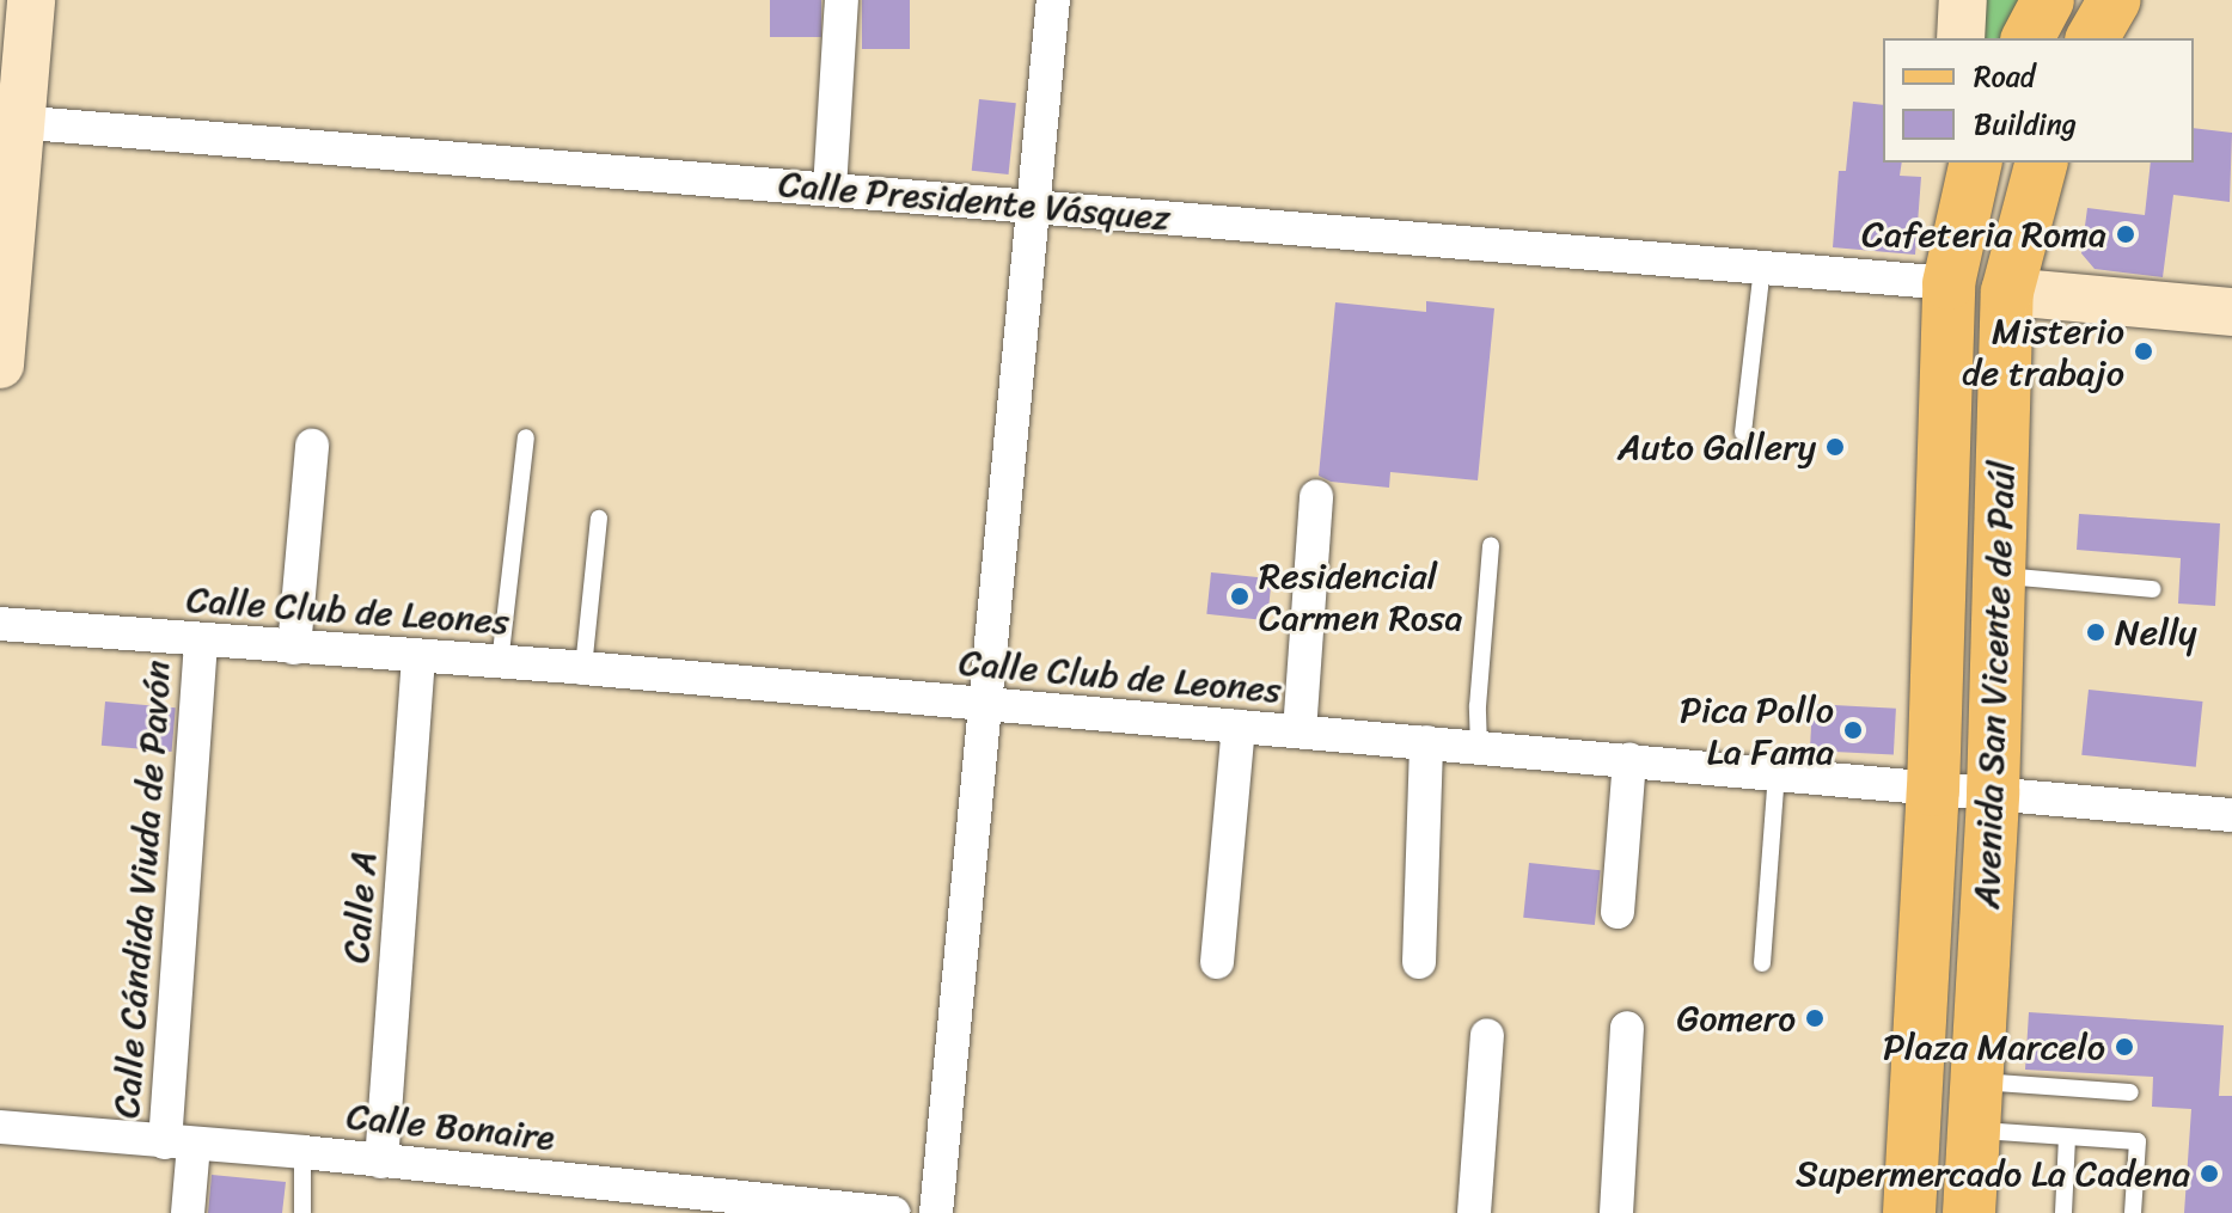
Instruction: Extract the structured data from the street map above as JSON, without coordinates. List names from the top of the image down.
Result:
{
  "streets": {
    "main road": ["Avenida San Vicente de Paúl"],
    "street": [
      "Calle Presidente Vásquez",
      "Calle Club de Leones",
      "Calle Cándida Viuda de Pavón",
      "Calle A",
      "Calle Bonaire"
    ]
  },
  "crossings": [
    ["Calle Presidente Vásquez", "Avenida San Vicente de Paúl"],
    ["Calle Club de Leones", "Avenida San Vicente de Paúl"],
    ["Calle Club de Leones", "Calle Cándida Viuda de Pavón"],
    ["Calle Club de Leones", "Calle A"],
    ["Calle Cándida Viuda de Pavón", "Calle Bonaire"],
    ["Calle A", "Calle Bonaire"]
  ],
  "places": [
    "Cafeteria Roma",
    "Misterio de trabajo",
    "Auto Gallery",
    "Residencial Carmen Rosa",
    "Nelly",
    "Pica Pollo La Fama",
    "Gomero",
    "Plaza Marcelo",
    "Supermercado La Cadena"
  ],
  "legend": ["Road", "Building"]
}
